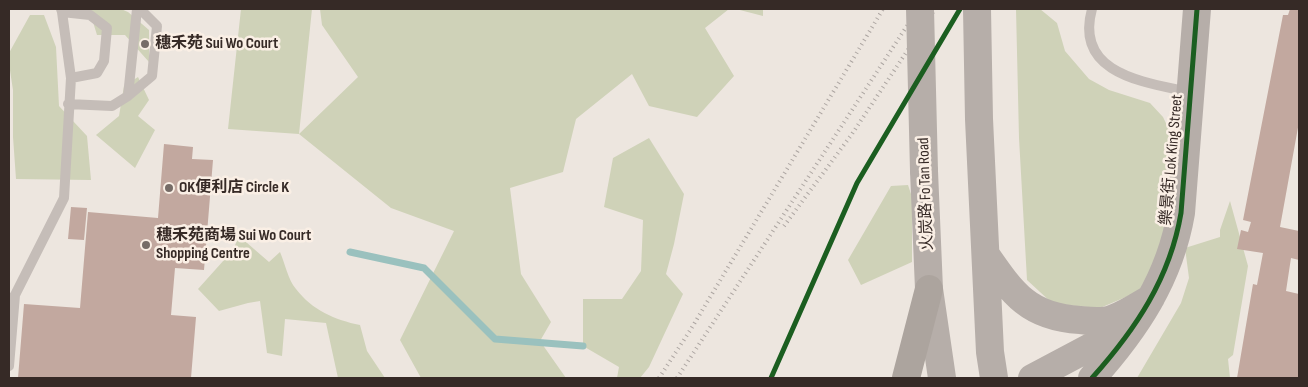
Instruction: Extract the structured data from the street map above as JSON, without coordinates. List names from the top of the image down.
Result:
{
  "streets": {
    "main road": ["樂景街 Lok King Street", "火炭路 Fo Tan Road"]
  },
  "places": ["穗禾苑 Sui Wo Court", "OK便利店 Circle K", "穗禾苑商場 Sui Wo Court Shopping Centre"]
}
